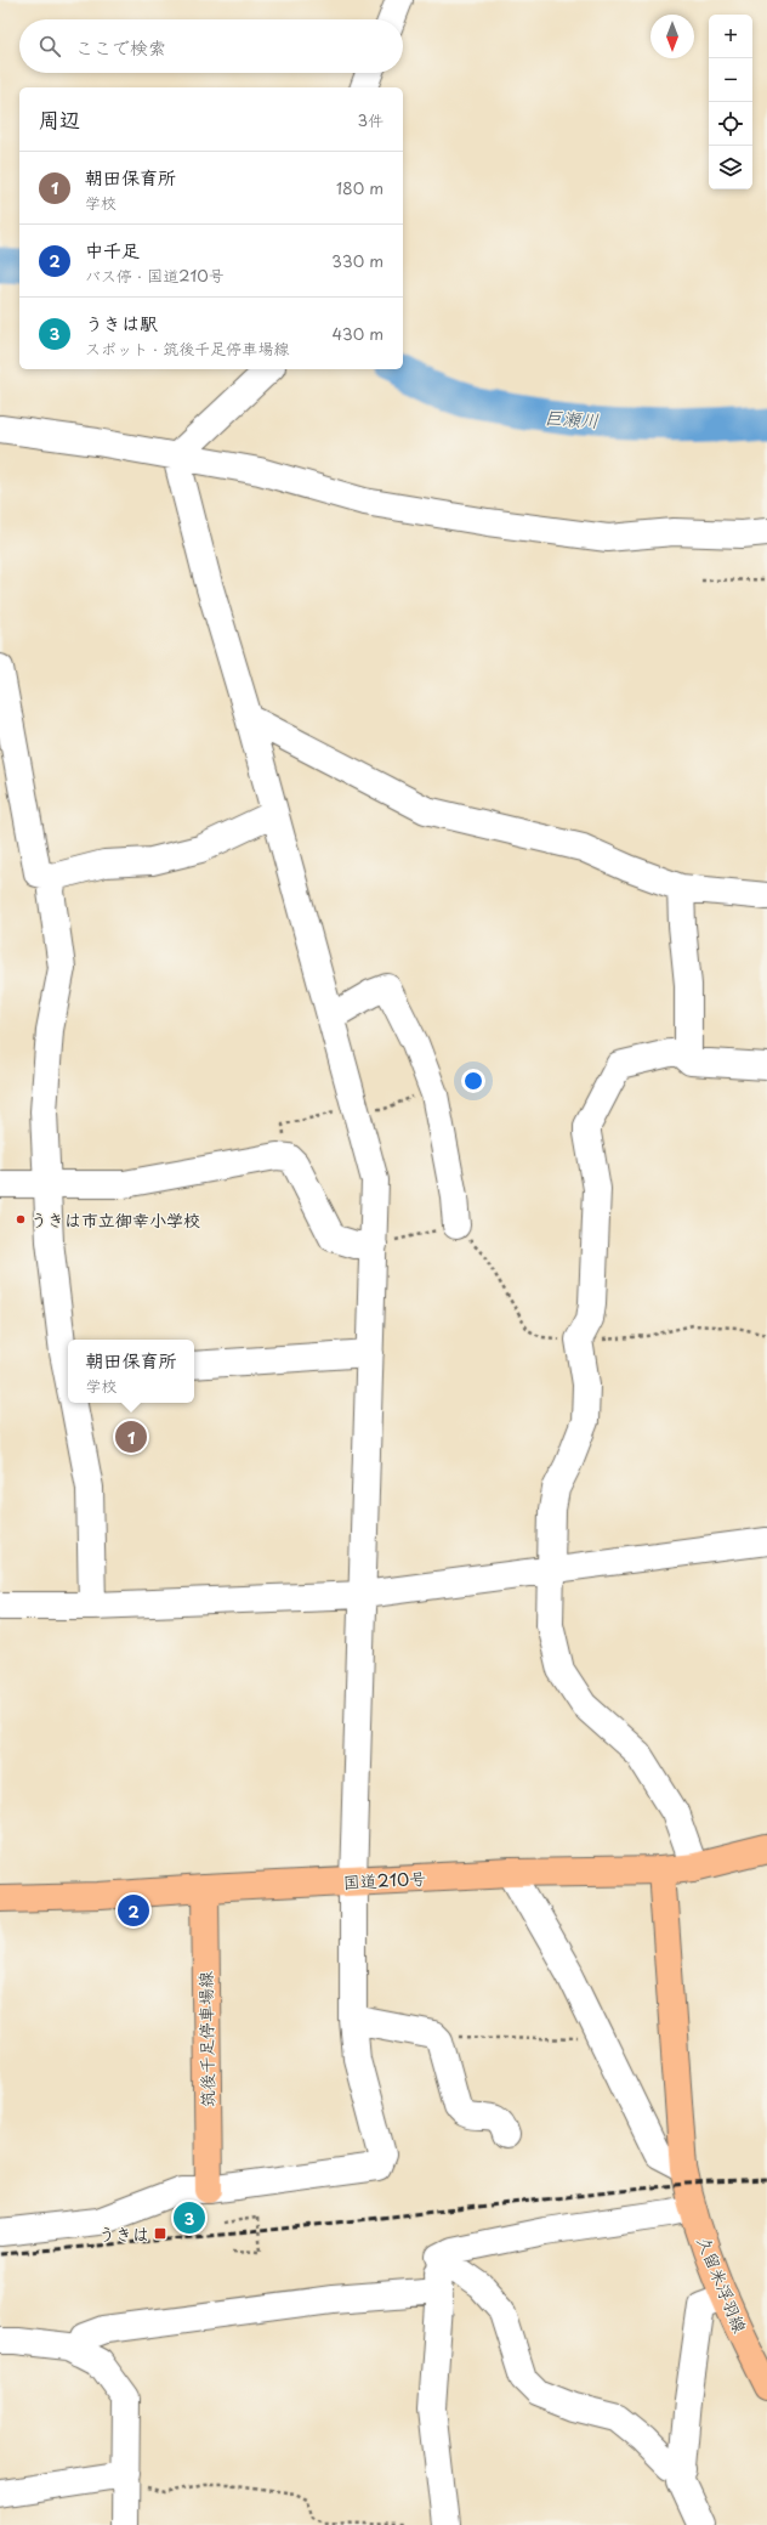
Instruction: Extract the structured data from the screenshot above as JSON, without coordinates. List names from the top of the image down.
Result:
{
  "streets": {
    "main road": ["国道210号", "筑後千足停車場線", "久留米浮羽線"]
  },
  "crossings": [
    ["国道210号", "筑後千足停車場線"],
    ["国道210号", "久留米浮羽線"]
  ],
  "water": ["巨瀬川"],
  "places": {
    "other": ["うきは市立御幸小学校"],
    "transit": ["うきは"]
  },
  "north": "bottom",
  "page": {
    "map_buttons": ["+", "−"],
    "search": "ここで検索",
    "heading": ["周辺", "3件"],
    "list": [
      {
        "mark": "1",
        "name": "朝田保育所",
        "note": "学校",
        "value": "180 m"
      },
      {
        "mark": "2",
        "name": "中千足",
        "note": "バス停 · 国道210号",
        "value": "330 m"
      },
      {
        "mark": "3",
        "name": "うきは駅",
        "note": "スポット · 筑後千足停車場線",
        "value": "430 m"
      }
    ],
    "popup": ["朝田保育所", "学校"],
    "pins": ["1", "2", "3"]
  }
}
